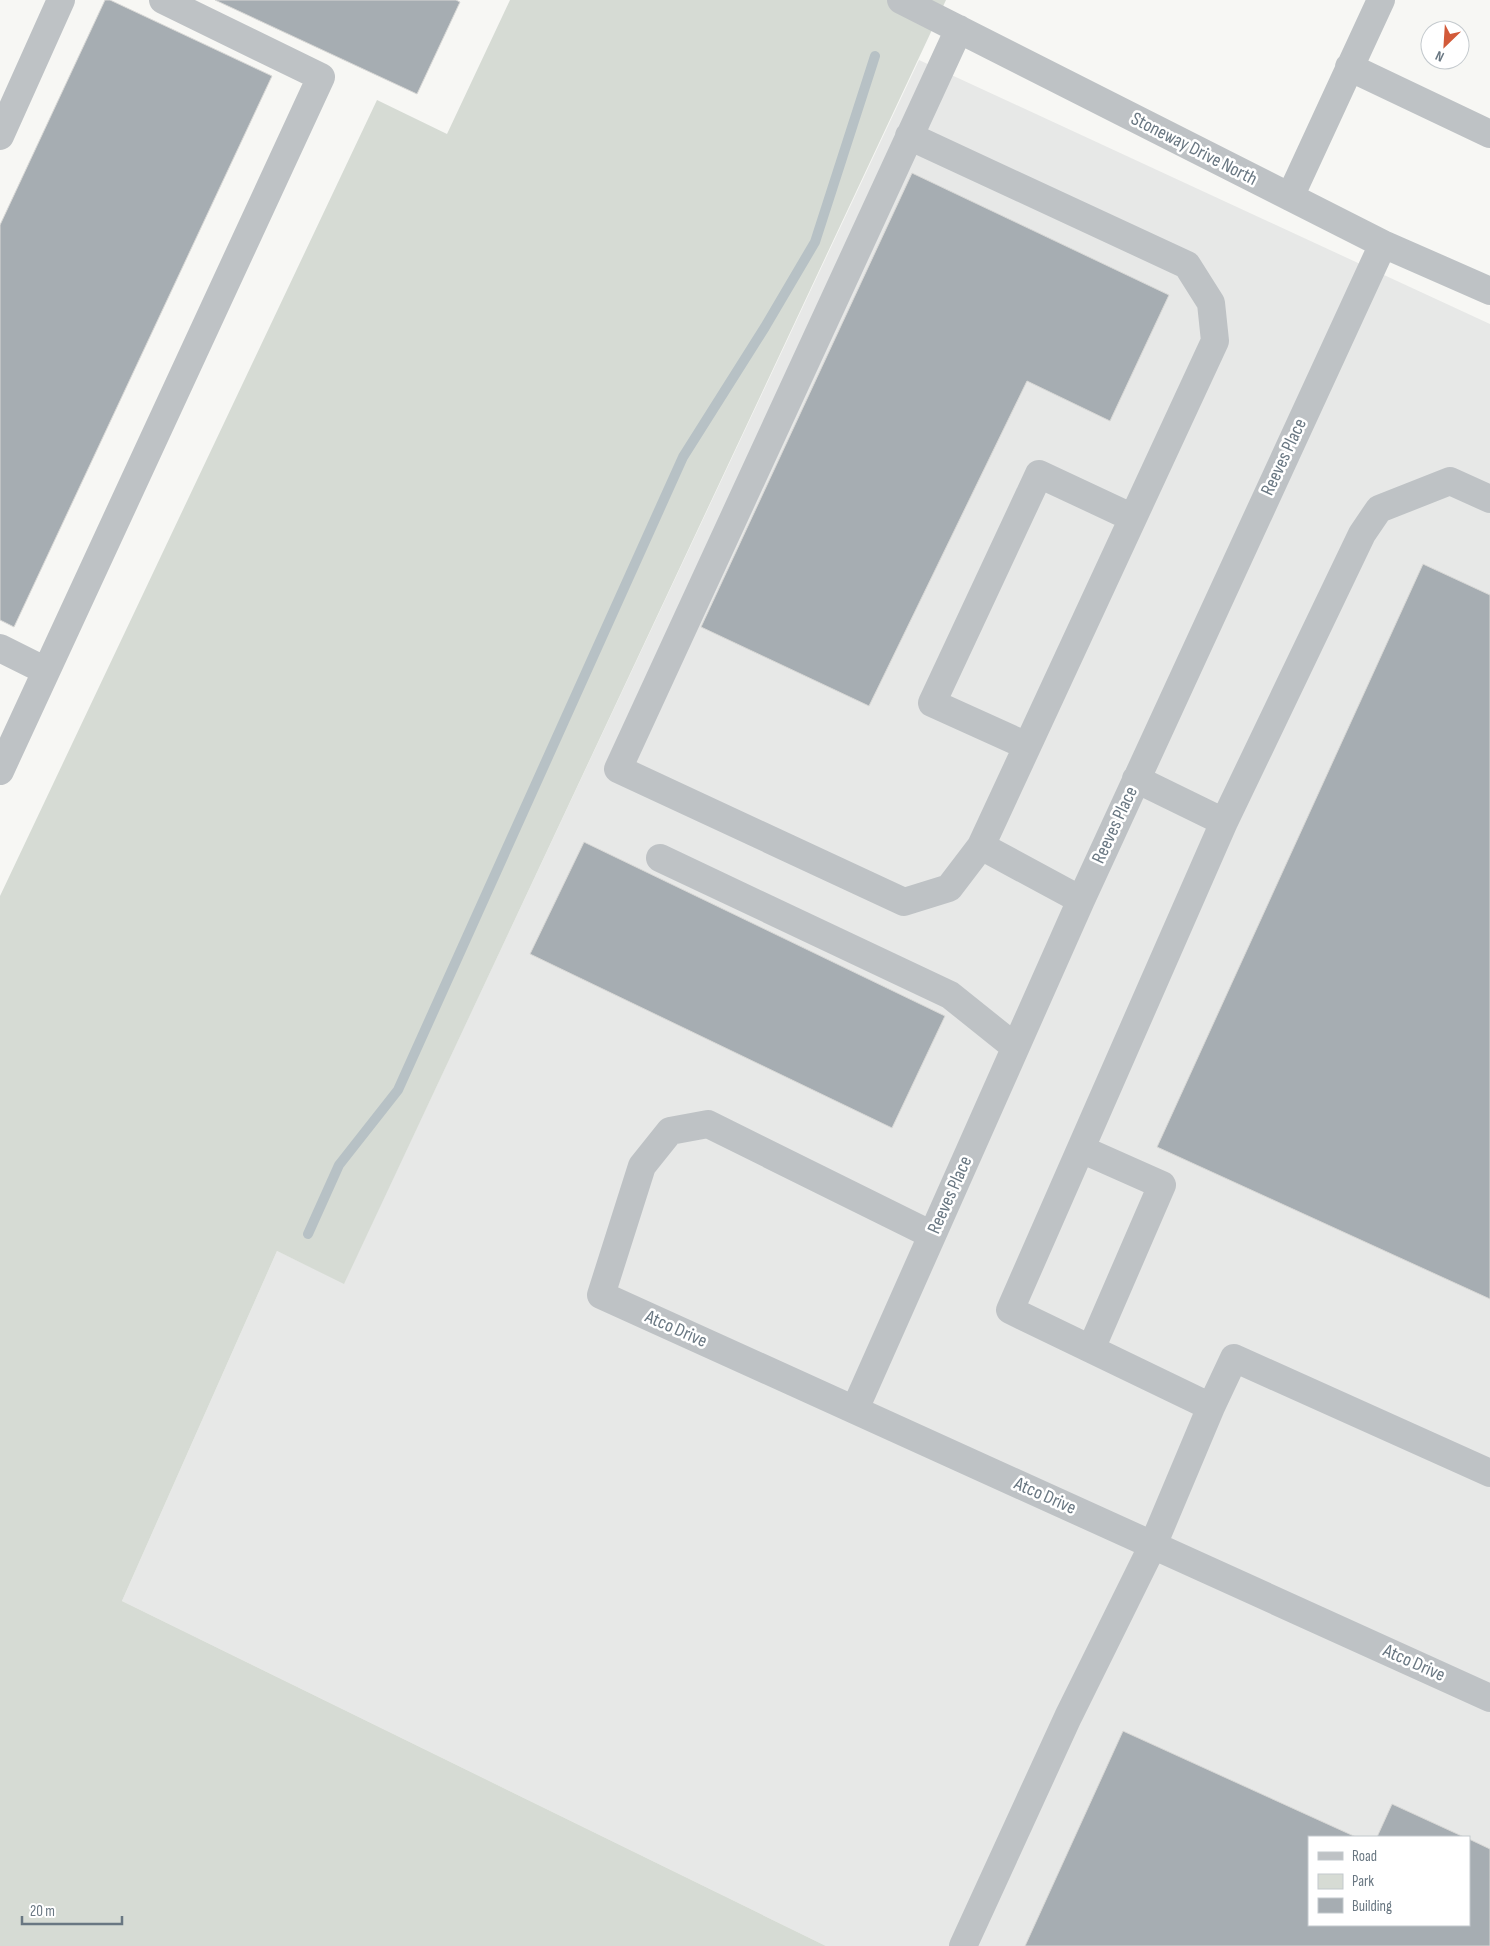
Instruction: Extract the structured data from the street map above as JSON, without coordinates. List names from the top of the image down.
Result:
{
  "streets": {
    "street": ["Stoneway Drive North", "Reeves Place", "Atco Drive"]
  },
  "crossings": [
    ["Stoneway Drive North", "Reeves Place"],
    ["Reeves Place", "Atco Drive"]
  ],
  "legend": ["Road", "Park", "Building"],
  "scale_bar": "20 m",
  "north": "bottom left"
}
